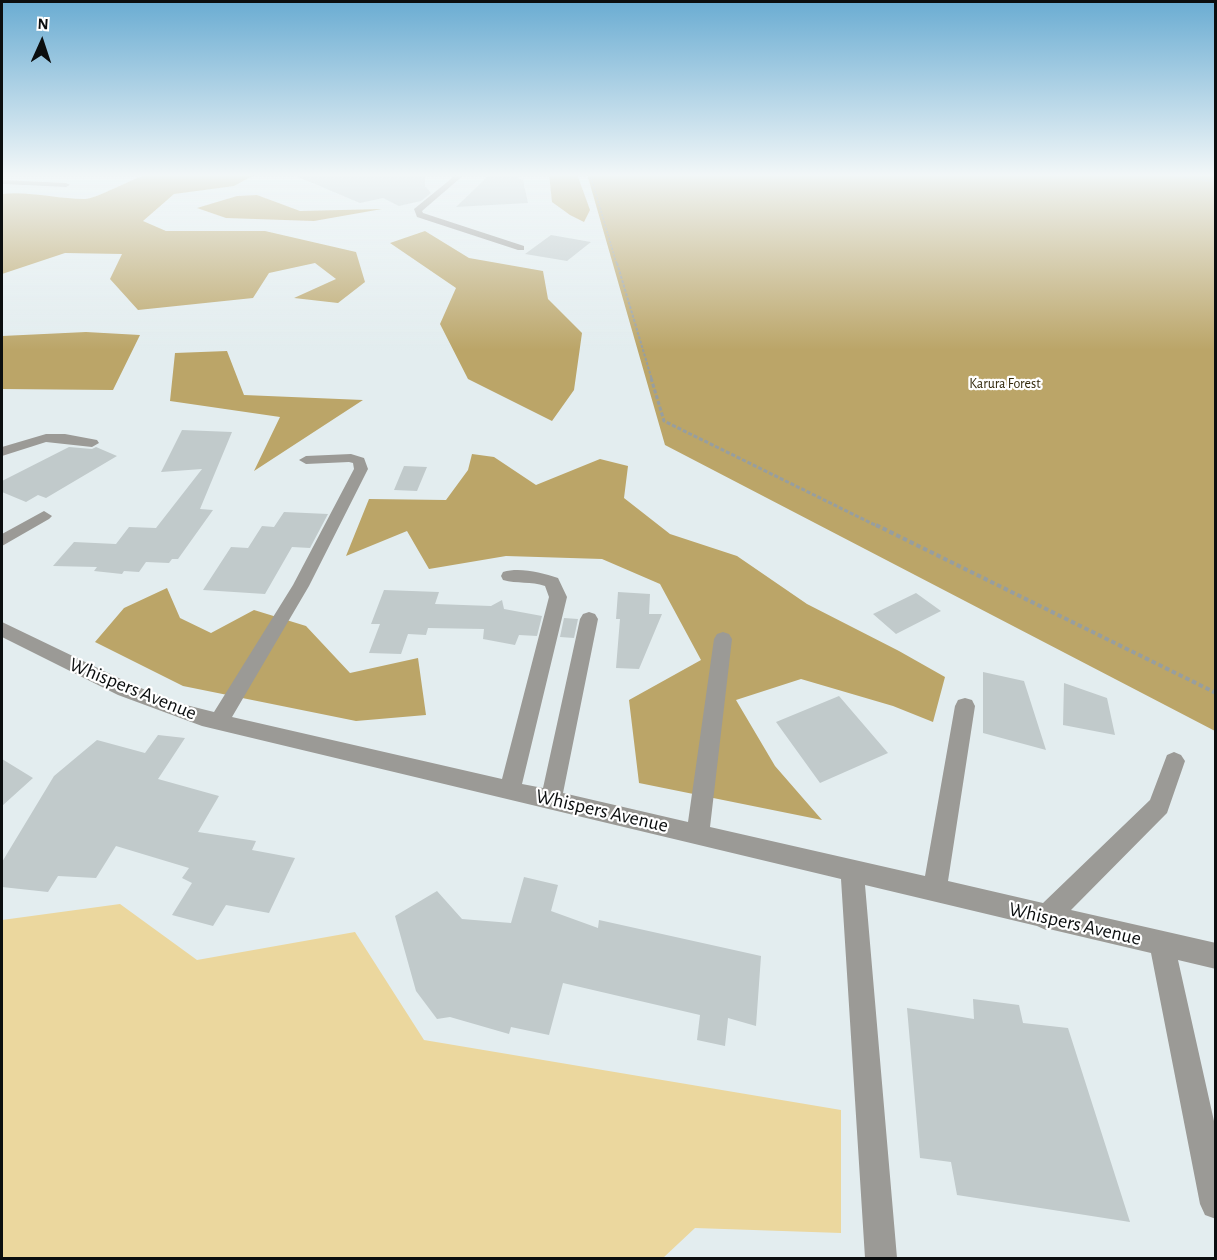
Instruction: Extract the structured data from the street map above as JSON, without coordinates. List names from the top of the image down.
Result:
{
  "streets": {
    "street": ["Whispers Avenue"]
  },
  "parks": ["Karura Forest"],
  "north": "top"
}
